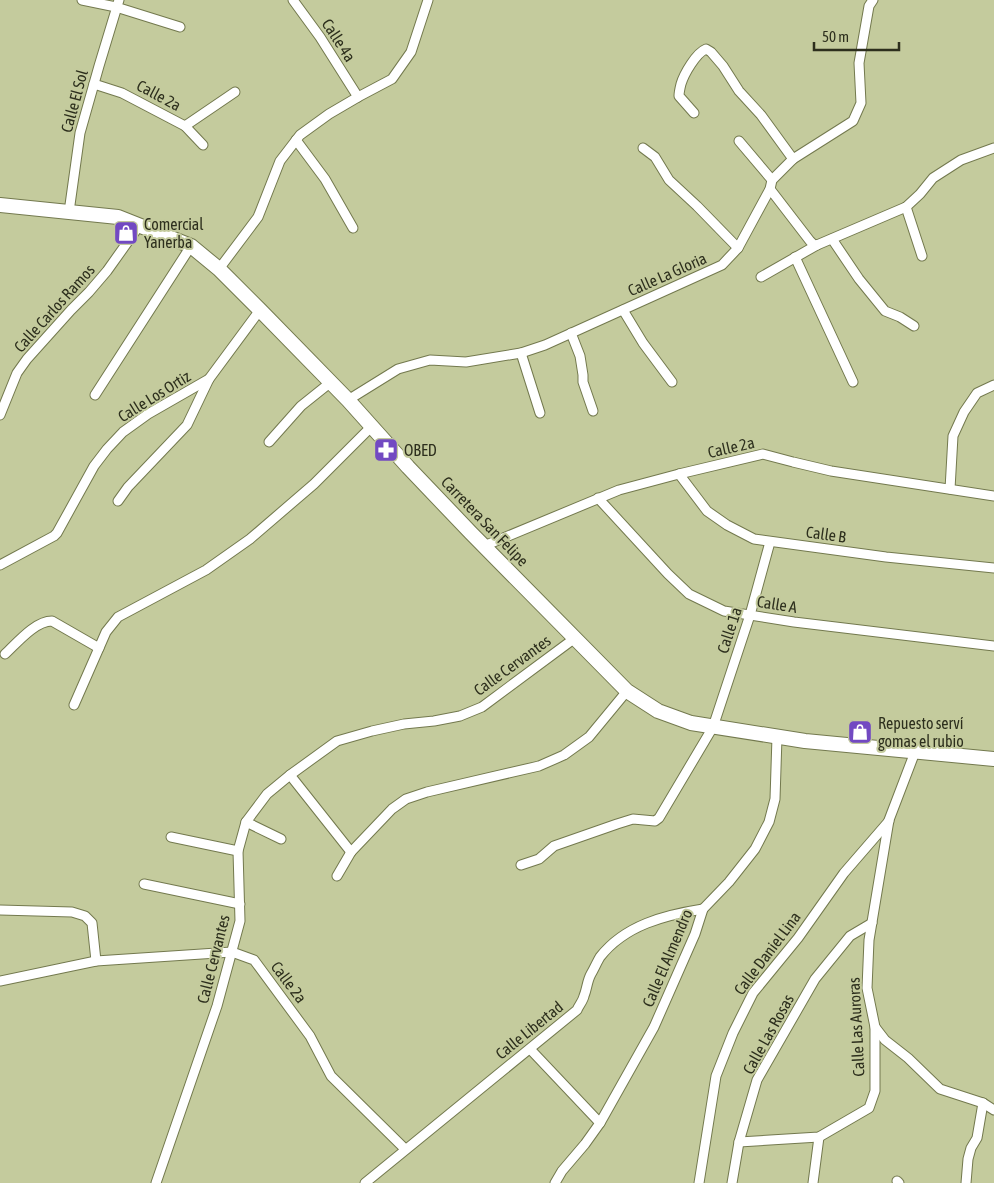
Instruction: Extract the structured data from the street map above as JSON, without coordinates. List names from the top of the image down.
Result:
{
  "streets": {
    "main road": ["Carretera San Felipe"],
    "street": [
      "Calle 4a",
      "Calle 2a",
      "Calle El Sol",
      "Calle La Gloria",
      "Calle Carlos Ramos",
      "Calle Los Ortiz",
      "Calle B",
      "Calle A",
      "Calle 1a",
      "Calle Cervantes",
      "Calle Daniel Lina",
      "Calle El Almendro",
      "Calle Las Auroras",
      "Calle Libertad",
      "Calle Las Rosas"
    ]
  },
  "crossings": [
    ["Calle 2a", "Calle El Sol"],
    ["Calle 2a", "Carretera San Felipe"],
    ["Calle 2a", "Calle B"],
    ["Calle 2a", "Calle A"],
    ["Calle 2a", "Calle Cervantes"],
    ["Calle 2a", "Calle Libertad"],
    ["Calle El Sol", "Carretera San Felipe"],
    ["Calle La Gloria", "Carretera San Felipe"],
    ["Calle Carlos Ramos", "Carretera San Felipe"],
    ["Calle Los Ortiz", "Carretera San Felipe"],
    ["Carretera San Felipe", "Calle 1a"],
    ["Carretera San Felipe", "Calle Cervantes"],
    ["Carretera San Felipe", "Calle El Almendro"],
    ["Carretera San Felipe", "Calle Las Auroras"],
    ["Calle B", "Calle 1a"],
    ["Calle A", "Calle 1a"],
    ["Calle Daniel Lina", "Calle Las Auroras"],
    ["Calle El Almendro", "Calle Libertad"],
    ["Calle Las Auroras", "Calle Las Rosas"]
  ],
  "places": {
    "shop": ["Comercial Yanerba", "Repuesto serví gomas el rubio"],
    "pharmacy": ["OBED"]
  },
  "scale_bar": "50 m"
}
